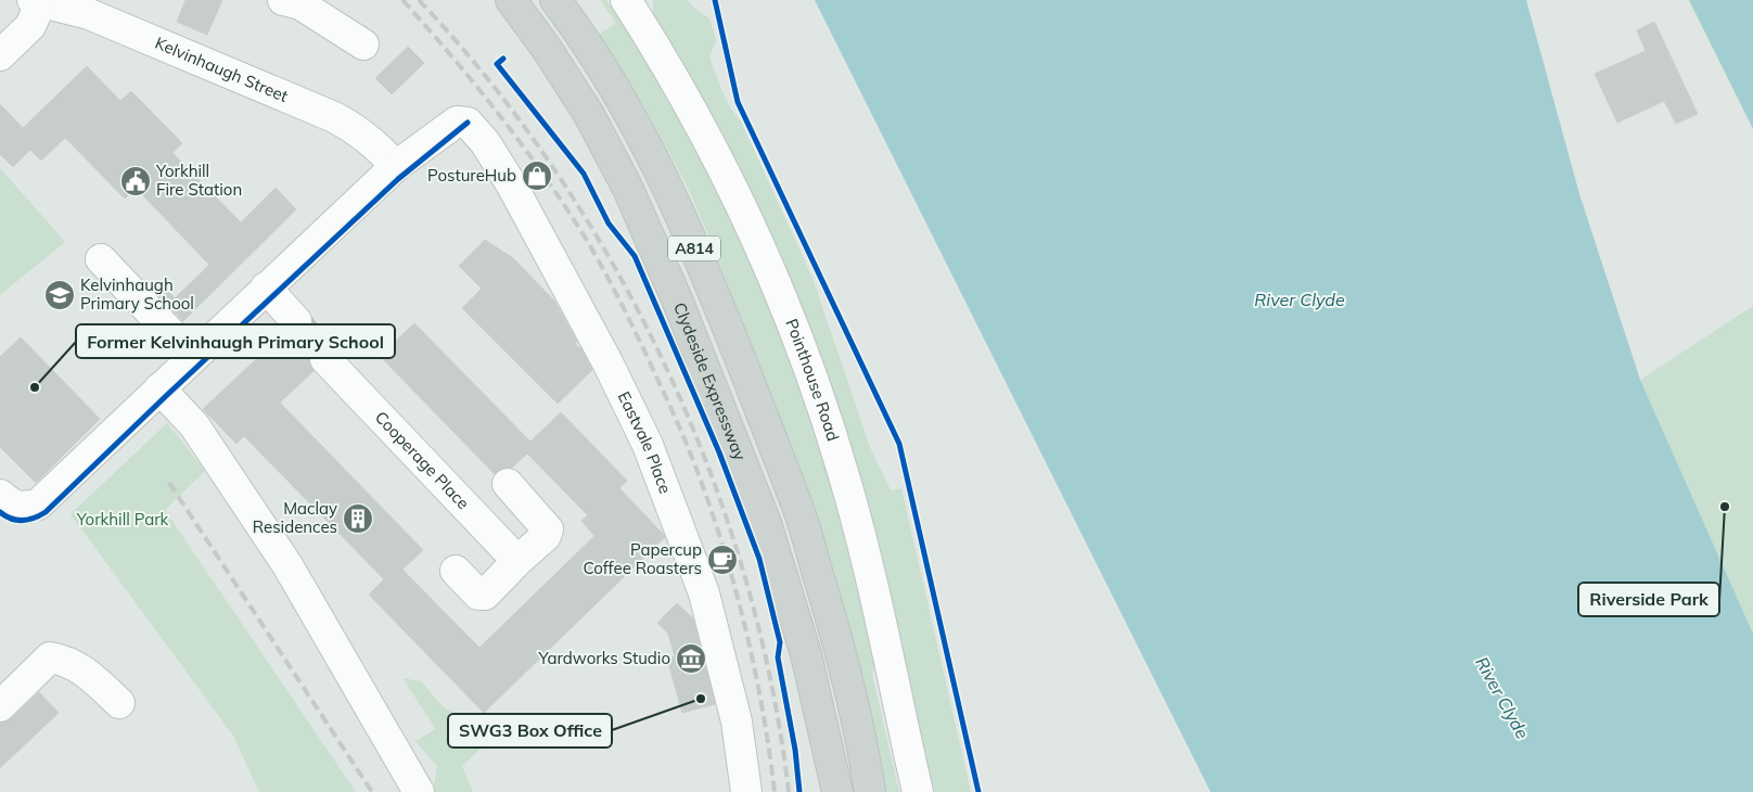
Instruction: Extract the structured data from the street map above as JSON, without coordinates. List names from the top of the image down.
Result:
{
  "streets": {
    "main road": ["A814", "Clydeside Expressway"],
    "street": [
      "Kelvinhaugh Street",
      "Pointhouse Road",
      "Eastvale Place",
      "Cooperage Place"
    ]
  },
  "crossings": [
    ["Kelvinhaugh Street", "Eastvale Place"]
  ],
  "water": ["River Clyde"],
  "parks": ["Yorkhill Park"],
  "places": {
    "shop": ["PostureHub"],
    "public building": ["Yorkhill Fire Station"],
    "school or university": ["Kelvinhaugh Primary School"],
    "other": ["Former Kelvinhaugh Primary School", "Riverside Park", "SWG3 Box Office"],
    "building": ["Maclay Residences"],
    "cafe": ["Papercup Coffee Roasters"],
    "museum": ["Yardworks Studio"]
  }
}
